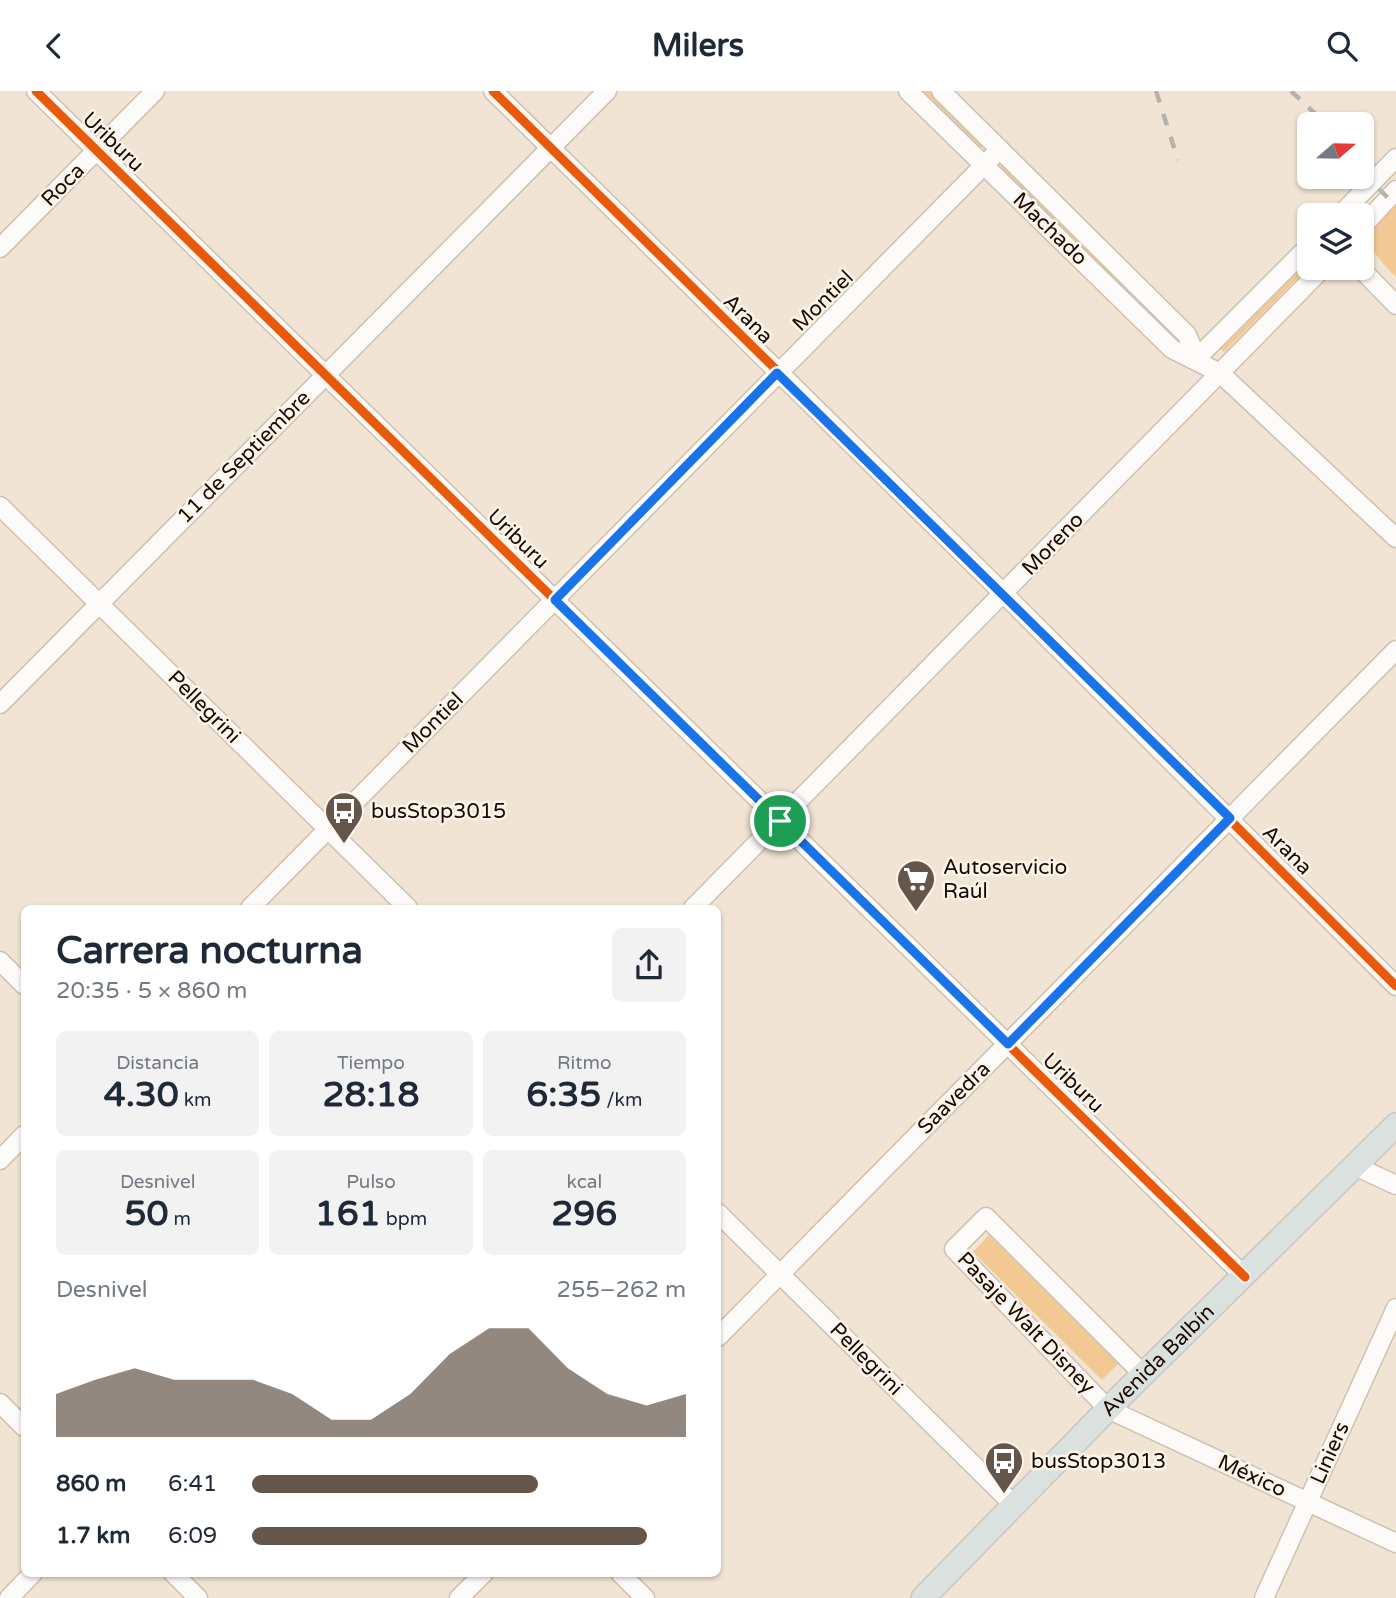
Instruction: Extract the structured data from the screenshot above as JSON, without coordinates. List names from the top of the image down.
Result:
{
  "streets": {
    "main road": ["Avenida Balbín"],
    "street": [
      "Uriburu",
      "Roca",
      "Machado",
      "Montiel",
      "Arana",
      "11 de Septiembre",
      "Moreno",
      "Pellegrini",
      "Saavedra",
      "Pasaje Walt Disney",
      "Liniers",
      "México"
    ]
  },
  "crossings": [
    ["Uriburu", "Roca"],
    ["Uriburu", "Montiel"],
    ["Uriburu", "11 de Septiembre"],
    ["Uriburu", "Moreno"],
    ["Uriburu", "Saavedra"],
    ["Uriburu", "Avenida Balbín"],
    ["Machado", "Montiel"],
    ["Machado", "Moreno"],
    ["Montiel", "Arana"],
    ["Montiel", "Pellegrini"],
    ["Arana", "11 de Septiembre"],
    ["Arana", "Moreno"],
    ["Arana", "Saavedra"],
    ["11 de Septiembre", "Pellegrini"],
    ["Pellegrini", "Saavedra"],
    ["Pellegrini", "Avenida Balbín"],
    ["Pasaje Walt Disney", "Avenida Balbín"],
    ["Pasaje Walt Disney", "México"],
    ["Avenida Balbín", "México"],
    ["Liniers", "México"]
  ],
  "places": {
    "bus stop": ["busStop3015", "busStop3013"],
    "supermarket": ["Autoservicio Raúl"]
  },
  "north": "right",
  "page": {
    "header": "Milers",
    "heading": ["Carrera nocturna", "20:35 · 5 × 860 m"],
    "stats": [
      ["Distancia", "4.30 km"],
      ["Tiempo", "28:18"],
      ["Ritmo", "6:35 /km"],
      ["Desnivel", "50 m"],
      ["Pulso", "161 bpm"],
      ["kcal", "296"]
    ],
    "chart": ["Desnivel", "255–262 m"],
    "list": [
      {
        "name": "860 m",
        "note": "6:41"
      },
      {
        "name": "1.7 km",
        "note": "6:09"
      }
    ]
  }
}
